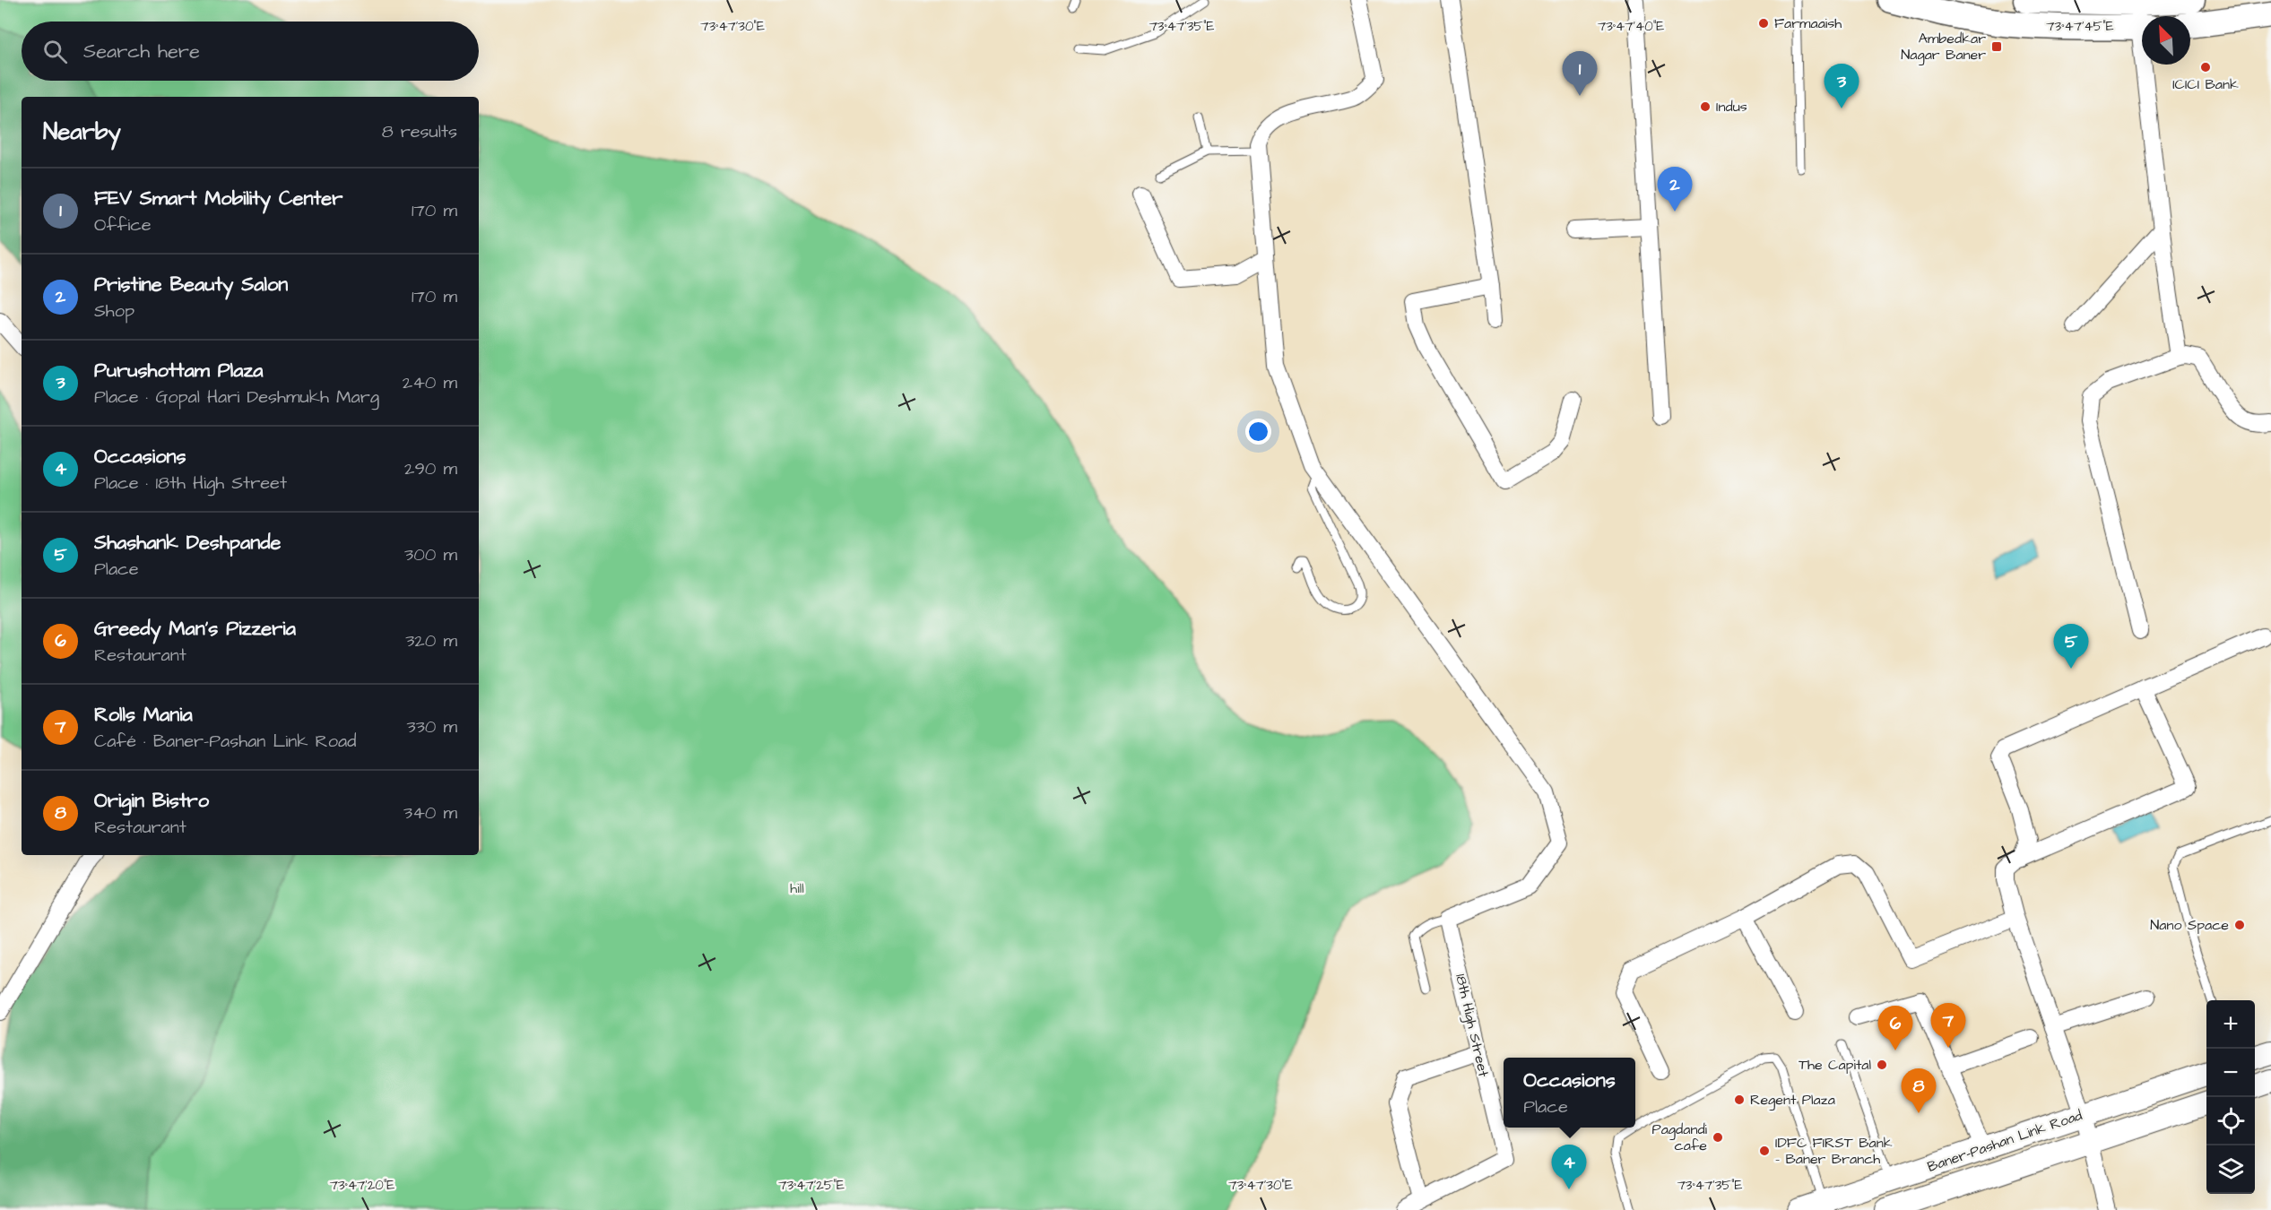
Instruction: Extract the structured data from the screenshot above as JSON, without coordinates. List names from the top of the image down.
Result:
{
  "streets": {
    "street": ["18th High Street", "Baner-Pashan Link Road"]
  },
  "parks": ["hill"],
  "places": {
    "other": [
      "Farmaaish",
      "ICICI Bank",
      "Indus",
      "Nano Space",
      "The Capital",
      "Regent Plaza",
      "Pagdandi cafe",
      "IDFC FIRST Bank - Baner Branch"
    ],
    "transit": ["Ambedkar Nagar Baner"]
  },
  "north": "top left",
  "page": {
    "search": "Search here",
    "pins": [
      "1",
      "3",
      "2",
      "5",
      "7",
      "6",
      "8",
      "4"
    ],
    "heading": ["Nearby", "8 results"],
    "list": [
      {
        "mark": "1",
        "name": "FEV Smart Mobility Center",
        "note": "Office",
        "value": "170 m"
      },
      {
        "mark": "2",
        "name": "Pristine Beauty Salon",
        "note": "Shop",
        "value": "170 m"
      },
      {
        "mark": "3",
        "name": "Purushottam Plaza",
        "note": "Place · Gopal Hari Deshmukh Marg",
        "value": "240 m"
      },
      {
        "mark": "4",
        "name": "Occasions",
        "note": "Place · 18th High Street",
        "value": "290 m"
      },
      {
        "mark": "5",
        "name": "Shashank Deshpande",
        "note": "Place",
        "value": "300 m"
      },
      {
        "mark": "6",
        "name": "Greedy Man's Pizzeria",
        "note": "Restaurant",
        "value": "320 m"
      },
      {
        "mark": "7",
        "name": "Rolls Mania",
        "note": "Café · Baner-Pashan Link Road",
        "value": "330 m"
      },
      {
        "mark": "8",
        "name": "Origin Bistro",
        "note": "Restaurant",
        "value": "340 m"
      }
    ],
    "map_buttons": ["+", "−"],
    "popup": ["Occasions", "Place"]
  },
  "coordinates": [
    "73°47'45\"E",
    "73°47'30\"E",
    "73°47'35\"E",
    "73°47'40\"E",
    "73°47'20\"E",
    "73°47'25\"E"
  ]
}
